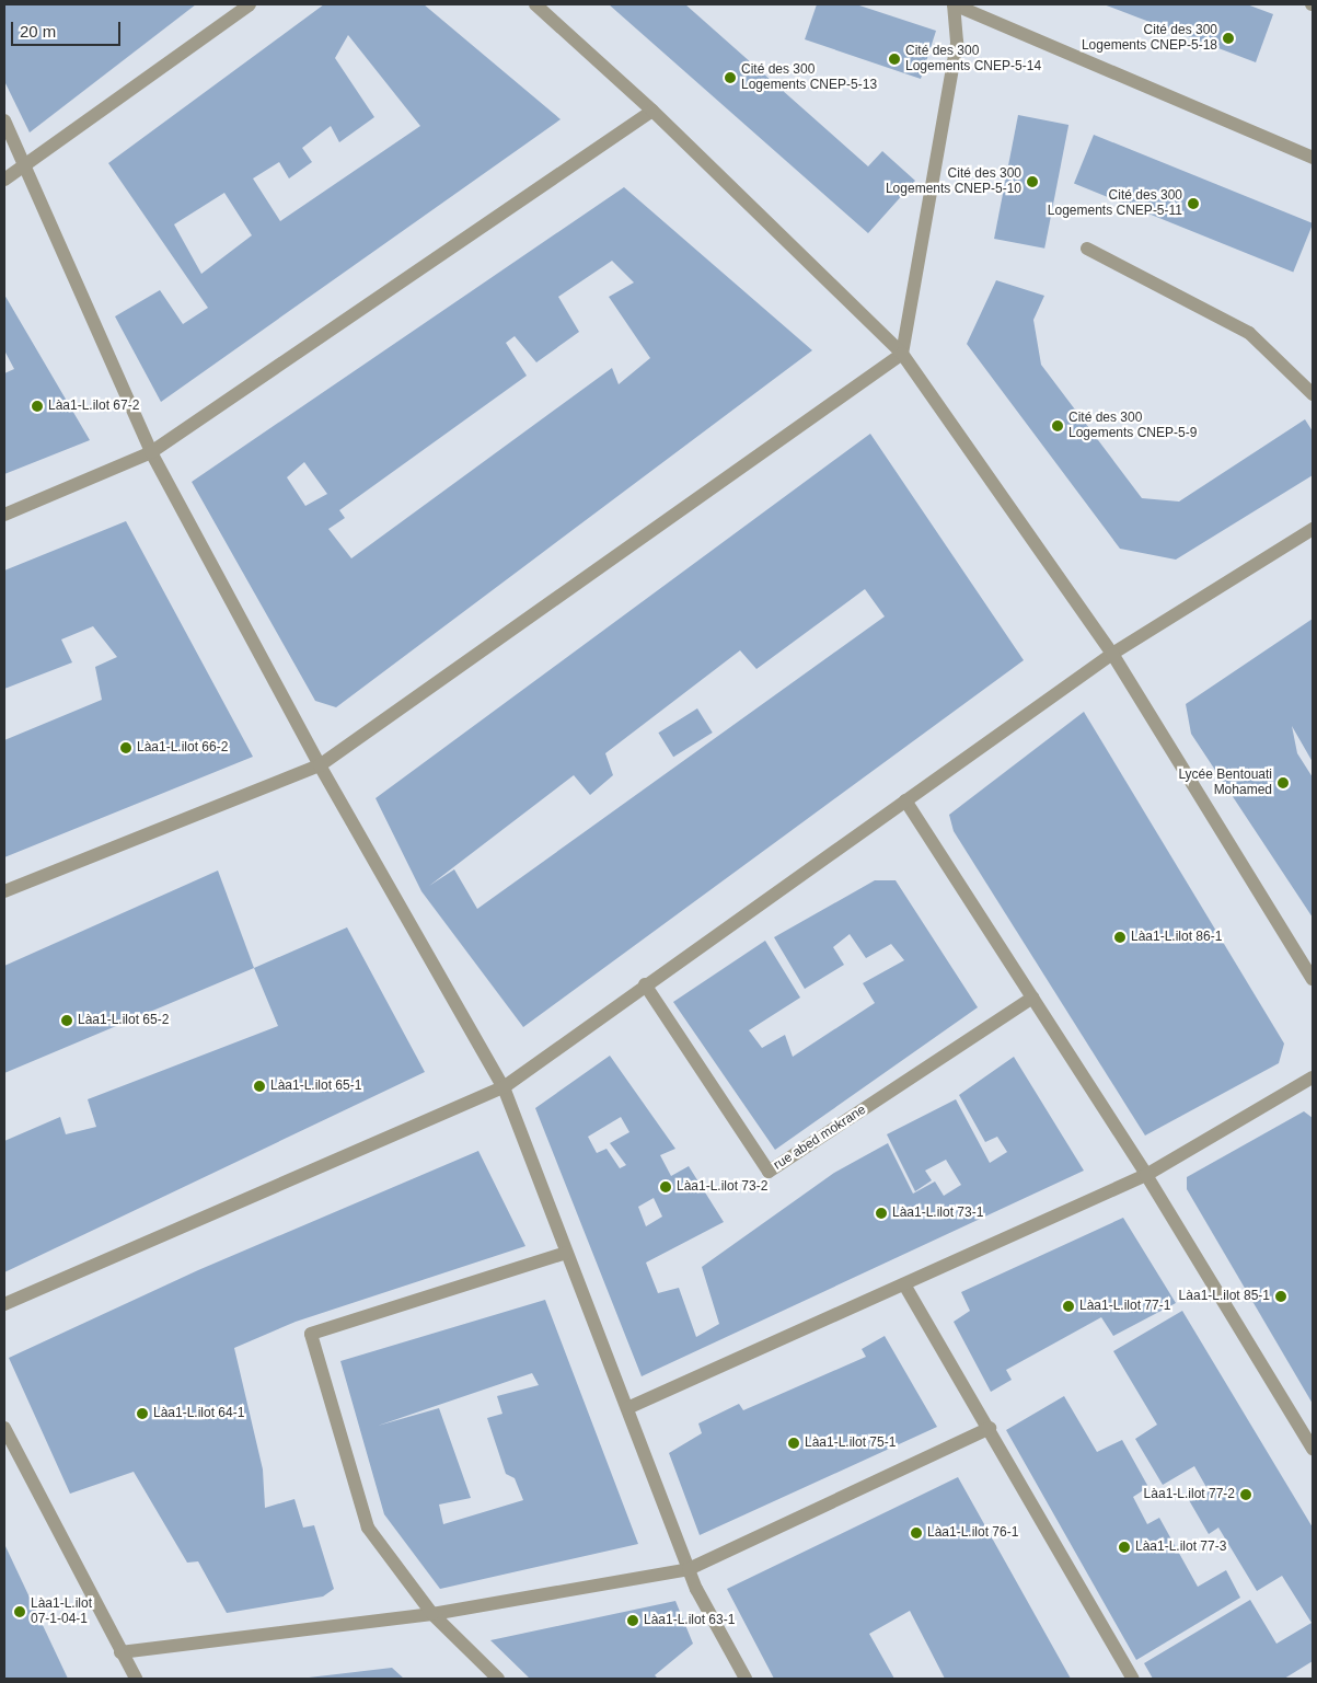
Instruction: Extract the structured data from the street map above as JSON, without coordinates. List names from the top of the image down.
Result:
{
  "streets": {
    "street": ["rue abed mokrane"]
  },
  "places": [
    "Cité des 300 Logements CNEP-5-18",
    "Cité des 300 Logements CNEP-5-14",
    "Cité des 300 Logements CNEP-5-13",
    "Cité des 300 Logements CNEP-5-10",
    "Cité des 300 Logements CNEP-5-11",
    "Làa1-L.ilot 67-2",
    "Cité des 300 Logements CNEP-5-9",
    "Làa1-L.ilot 66-2",
    "Lycée Bentouati Mohamed",
    "Làa1-L.ilot 86-1",
    "Làa1-L.ilot 65-2",
    "Làa1-L.ilot 65-1",
    "Làa1-L.ilot 73-2",
    "Làa1-L.ilot 73-1",
    "Làa1-L.ilot 85-1",
    "Làa1-L.ilot 77-1",
    "Làa1-L.ilot 64-1",
    "Làa1-L.ilot 75-1",
    "Làa1-L.ilot 77-2",
    "Làa1-L.ilot 76-1",
    "Làa1-L.ilot 77-3",
    "Làa1-L.ilot 07-1-04-1",
    "Làa1-L.ilot 63-1"
  ],
  "scale_bar": "20 m"
}
